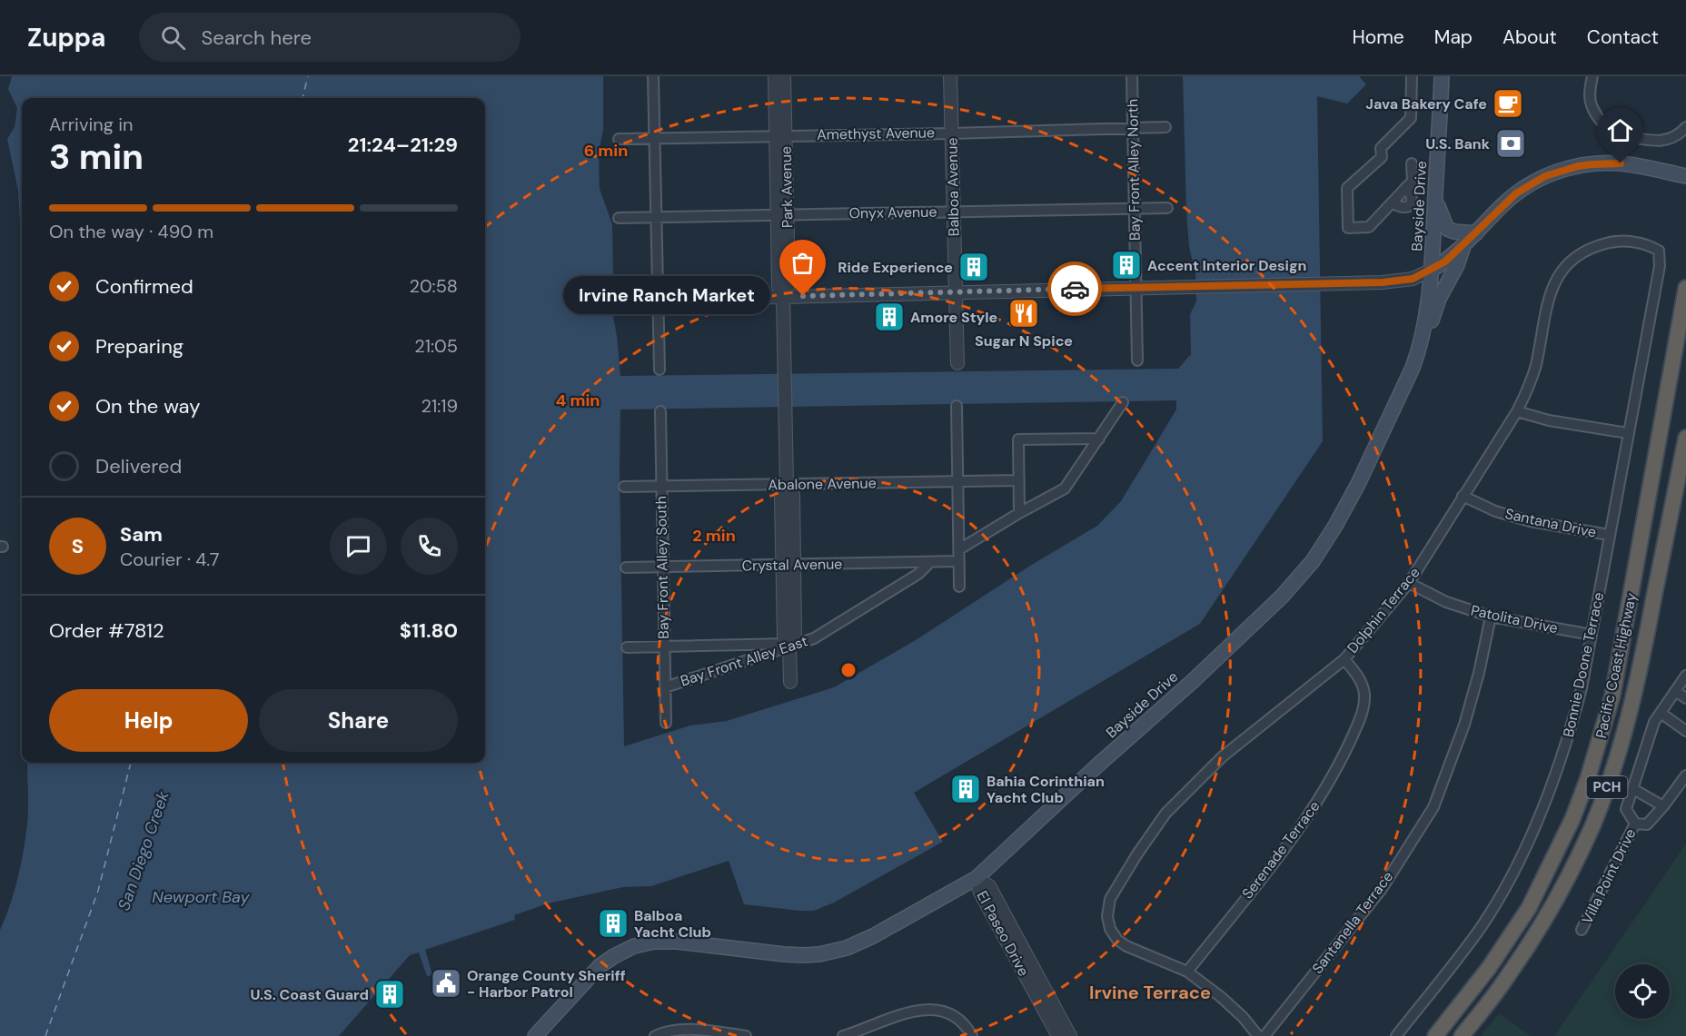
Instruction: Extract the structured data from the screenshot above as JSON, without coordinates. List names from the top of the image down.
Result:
{
  "streets": {
    "highway": ["Pacific Coast Highway", "PCH"],
    "main road": ["Bayside Drive"],
    "street": [
      "Amethyst Avenue",
      "Bay Front Alley North",
      "Park Avenue",
      "Balboa Avenue",
      "Onyx Avenue",
      "Abalone Avenue",
      "Santana Drive",
      "Crystal Avenue",
      "Bay Front Alley South",
      "Dolphin Terrace",
      "Patolita Drive",
      "Bay Front Alley East",
      "Bonnie Doone Terrace",
      "Serenade Terrace",
      "Villa Point Drive",
      "Santanella Terrace",
      "El Paseo Drive"
    ]
  },
  "crossings": [
    ["Amethyst Avenue", "Bay Front Alley North"],
    ["Amethyst Avenue", "Park Avenue"],
    ["Amethyst Avenue", "Balboa Avenue"],
    ["Bay Front Alley North", "Onyx Avenue"],
    ["Park Avenue", "Onyx Avenue"],
    ["Park Avenue", "Abalone Avenue"],
    ["Park Avenue", "Crystal Avenue"],
    ["Park Avenue", "Bay Front Alley East"],
    ["Balboa Avenue", "Onyx Avenue"],
    ["Bayside Drive", "El Paseo Drive"],
    ["Abalone Avenue", "Bay Front Alley South"],
    ["Santana Drive", "Dolphin Terrace"],
    ["Santana Drive", "Bonnie Doone Terrace"],
    ["Crystal Avenue", "Bay Front Alley South"],
    ["Crystal Avenue", "Bay Front Alley East"],
    ["Bay Front Alley South", "Bay Front Alley East"],
    ["Dolphin Terrace", "Patolita Drive"],
    ["Dolphin Terrace", "Bonnie Doone Terrace"],
    ["Dolphin Terrace", "Serenade Terrace"],
    ["Patolita Drive", "Bonnie Doone Terrace"],
    ["Patolita Drive", "Santanella Terrace"]
  ],
  "districts": ["Irvine Terrace"],
  "water": ["San Diego Creek", "Newport Bay"],
  "places": {
    "cafe": ["Java Bakery Cafe"],
    "bank": ["U.S. Bank"],
    "building": [
      "Accent Interior Design",
      "Ride Experience",
      "Amore Style",
      "Bahia Corinthian Yacht Club",
      "Balboa Yacht Club",
      "U.S. Coast Guard"
    ],
    "other": ["Irvine Ranch Market"],
    "restaurant": ["Sugar N Spice"],
    "public building": ["Orange County Sheriff - Harbor Patrol"]
  },
  "page": {
    "header": "Zuppa",
    "search": "Search here",
    "nav": [
      "Home",
      "Map",
      "About",
      "Contact"
    ],
    "heading": ["3 min", "Arriving in", "21:24–21:29"],
    "panel": [
      "Sam",
      "Courier · 4.7",
      "Order #7812",
      "$11.80"
    ],
    "bar": "On the way · 490 m",
    "list": [
      ["Confirmed", "20:58"],
      ["Preparing", "21:05"],
      ["On the way", "21:19"],
      "Delivered"
    ],
    "bubble": "Irvine Ranch Market",
    "round": "S",
    "buttons": ["Help", "Share"]
  },
  "rings": ["6 min", "4 min", "2 min"]
}
